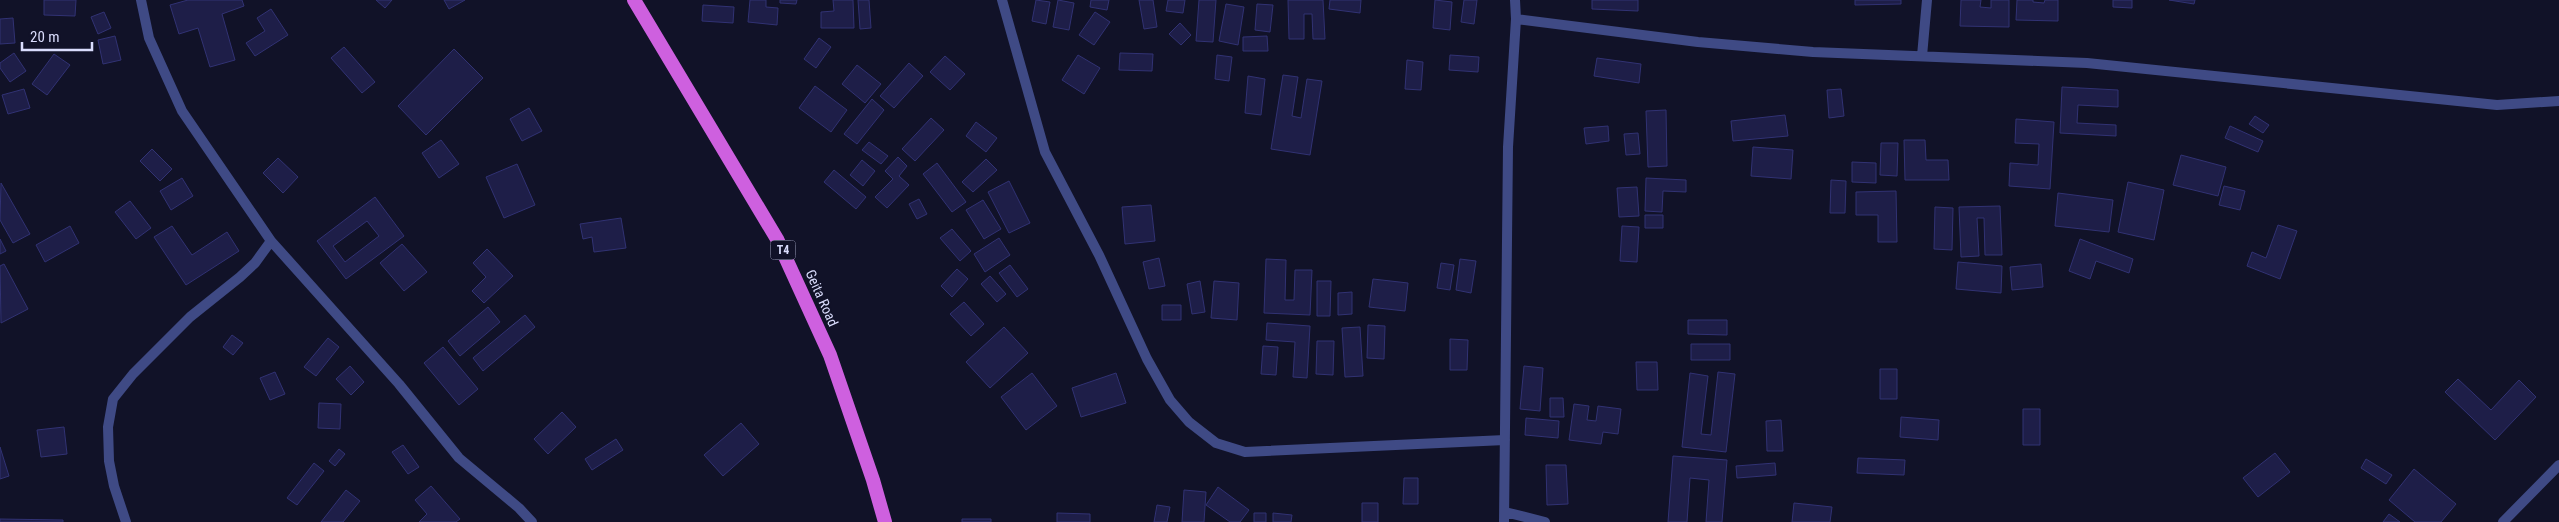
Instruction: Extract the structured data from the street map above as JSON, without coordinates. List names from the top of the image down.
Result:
{
  "streets": {
    "highway": ["T4", "Geita Road"]
  },
  "scale_bar": "20 m"
}
